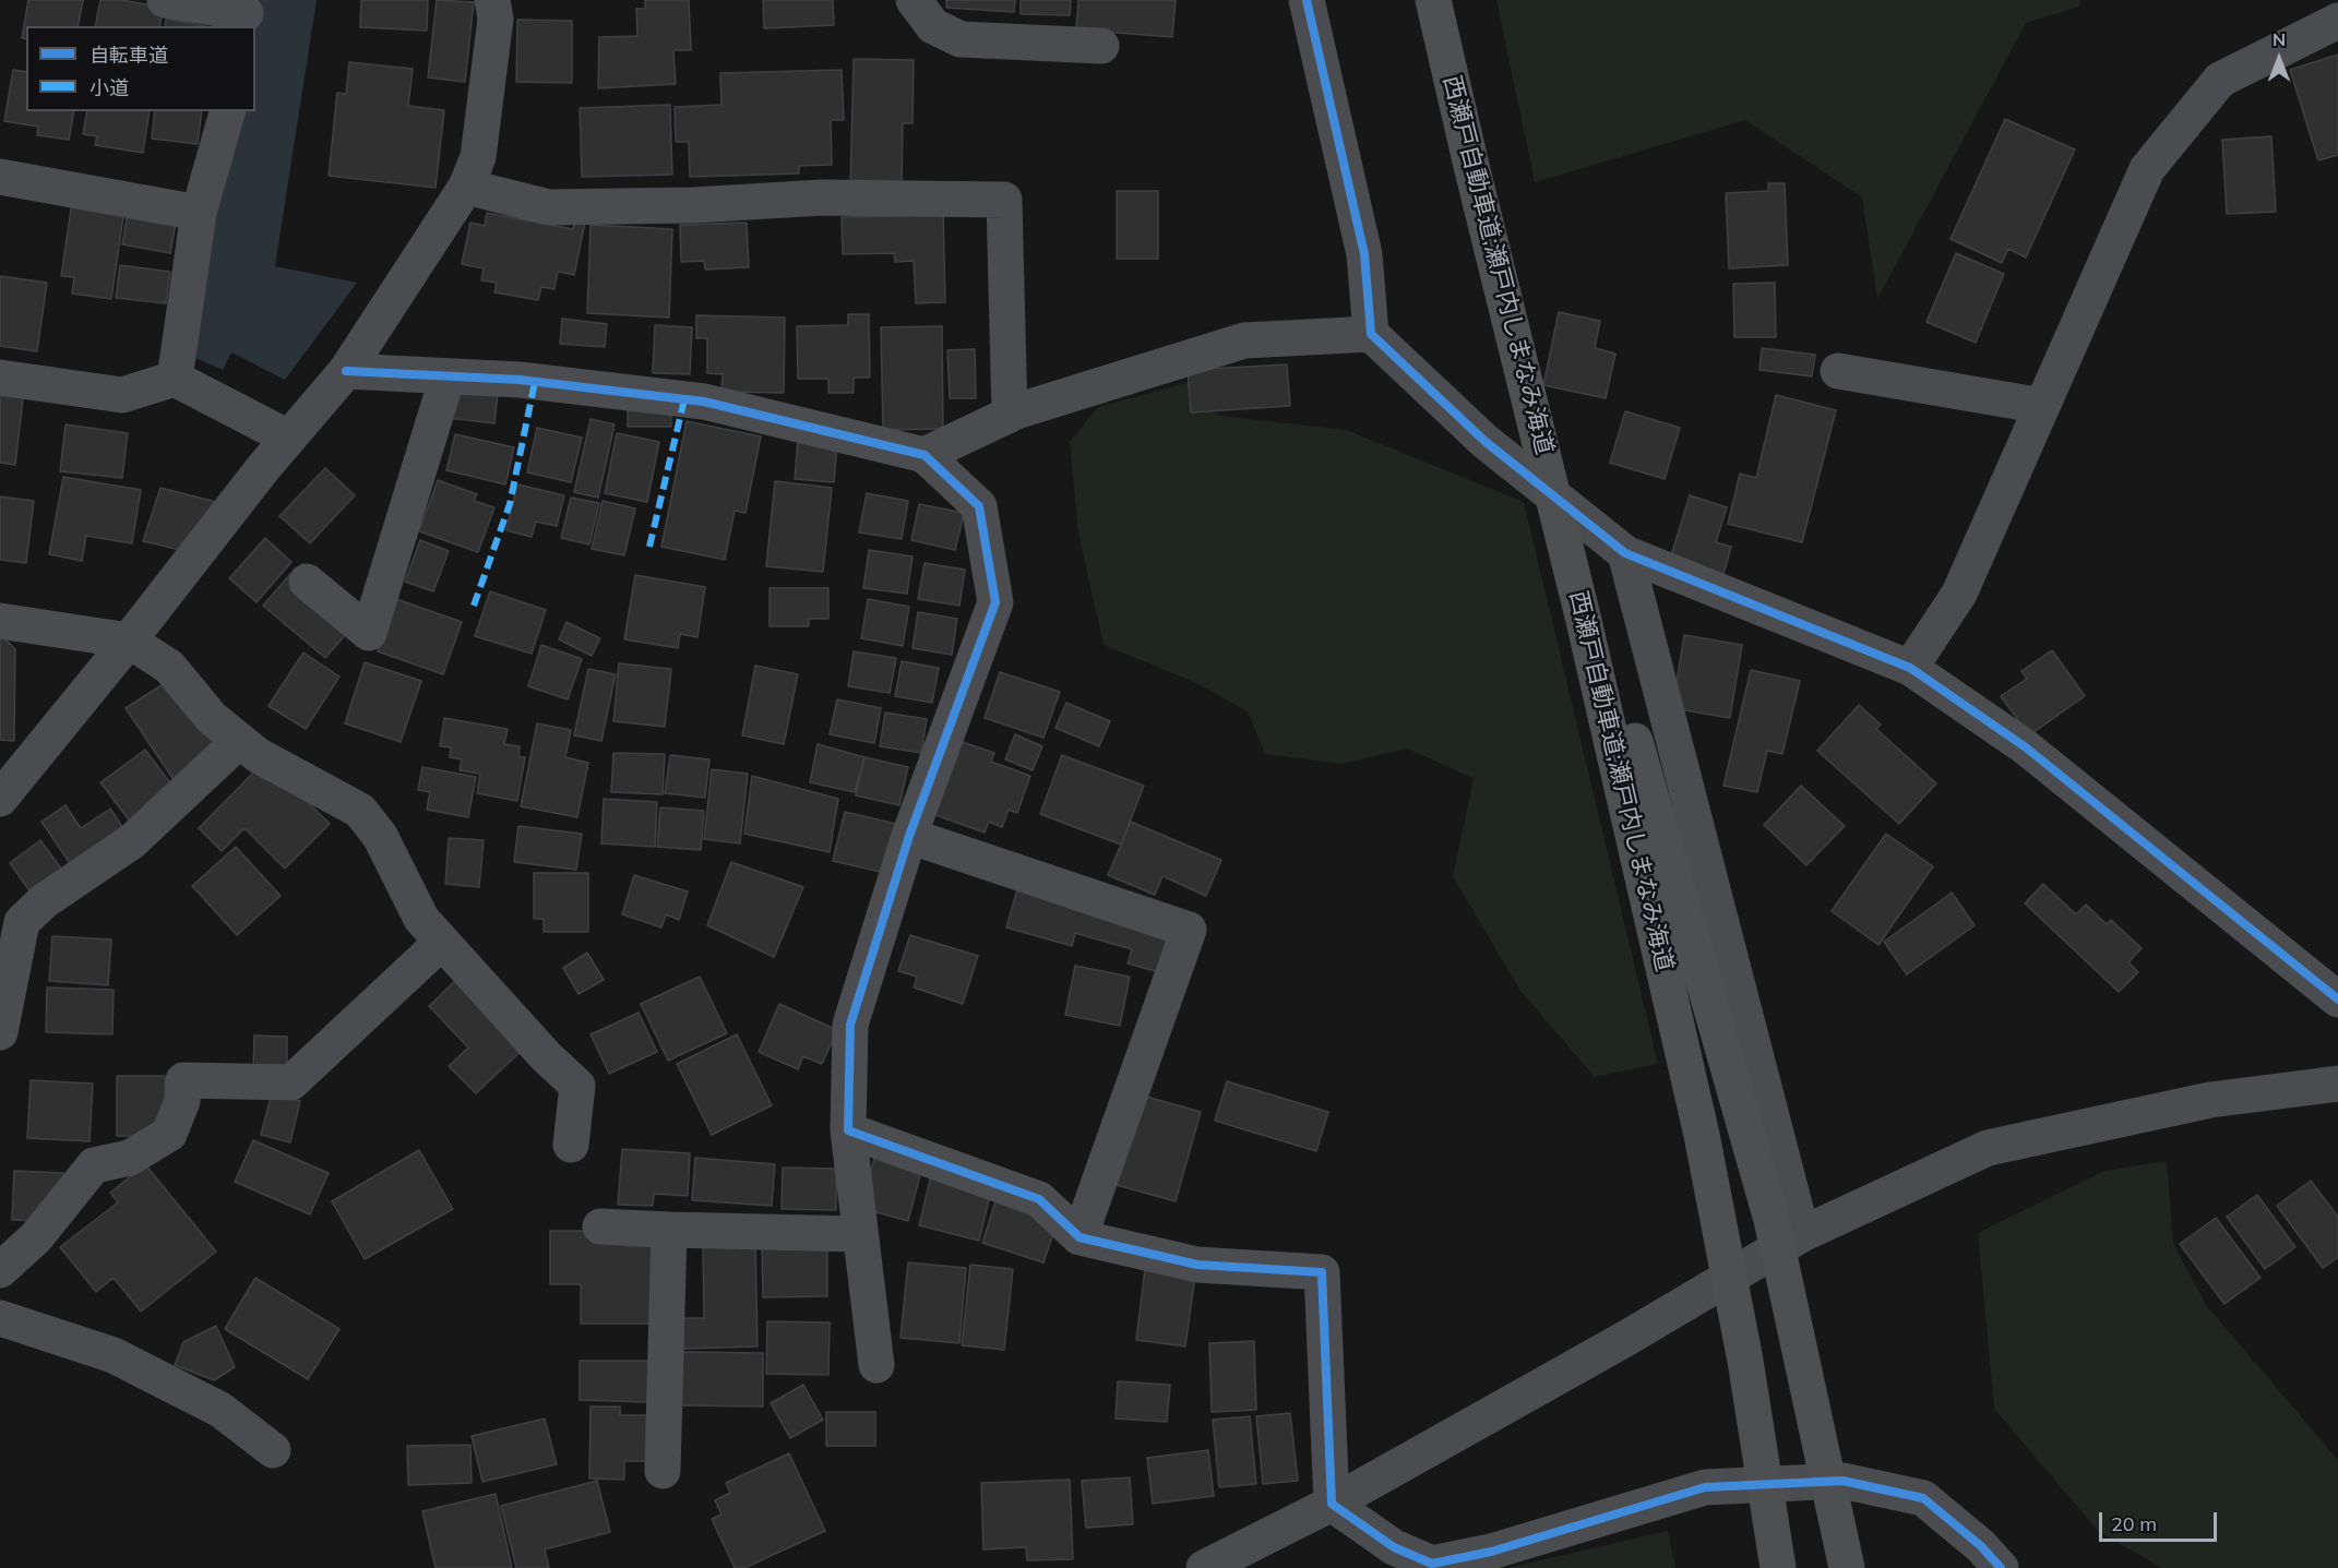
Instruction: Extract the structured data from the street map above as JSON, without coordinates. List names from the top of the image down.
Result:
{
  "streets": {
    "highway": ["西瀬戸自動車道;瀬戸内しまなみ海道"]
  },
  "legend": ["自転車道", "小道"],
  "scale_bar": "20 m",
  "north": "top"
}
